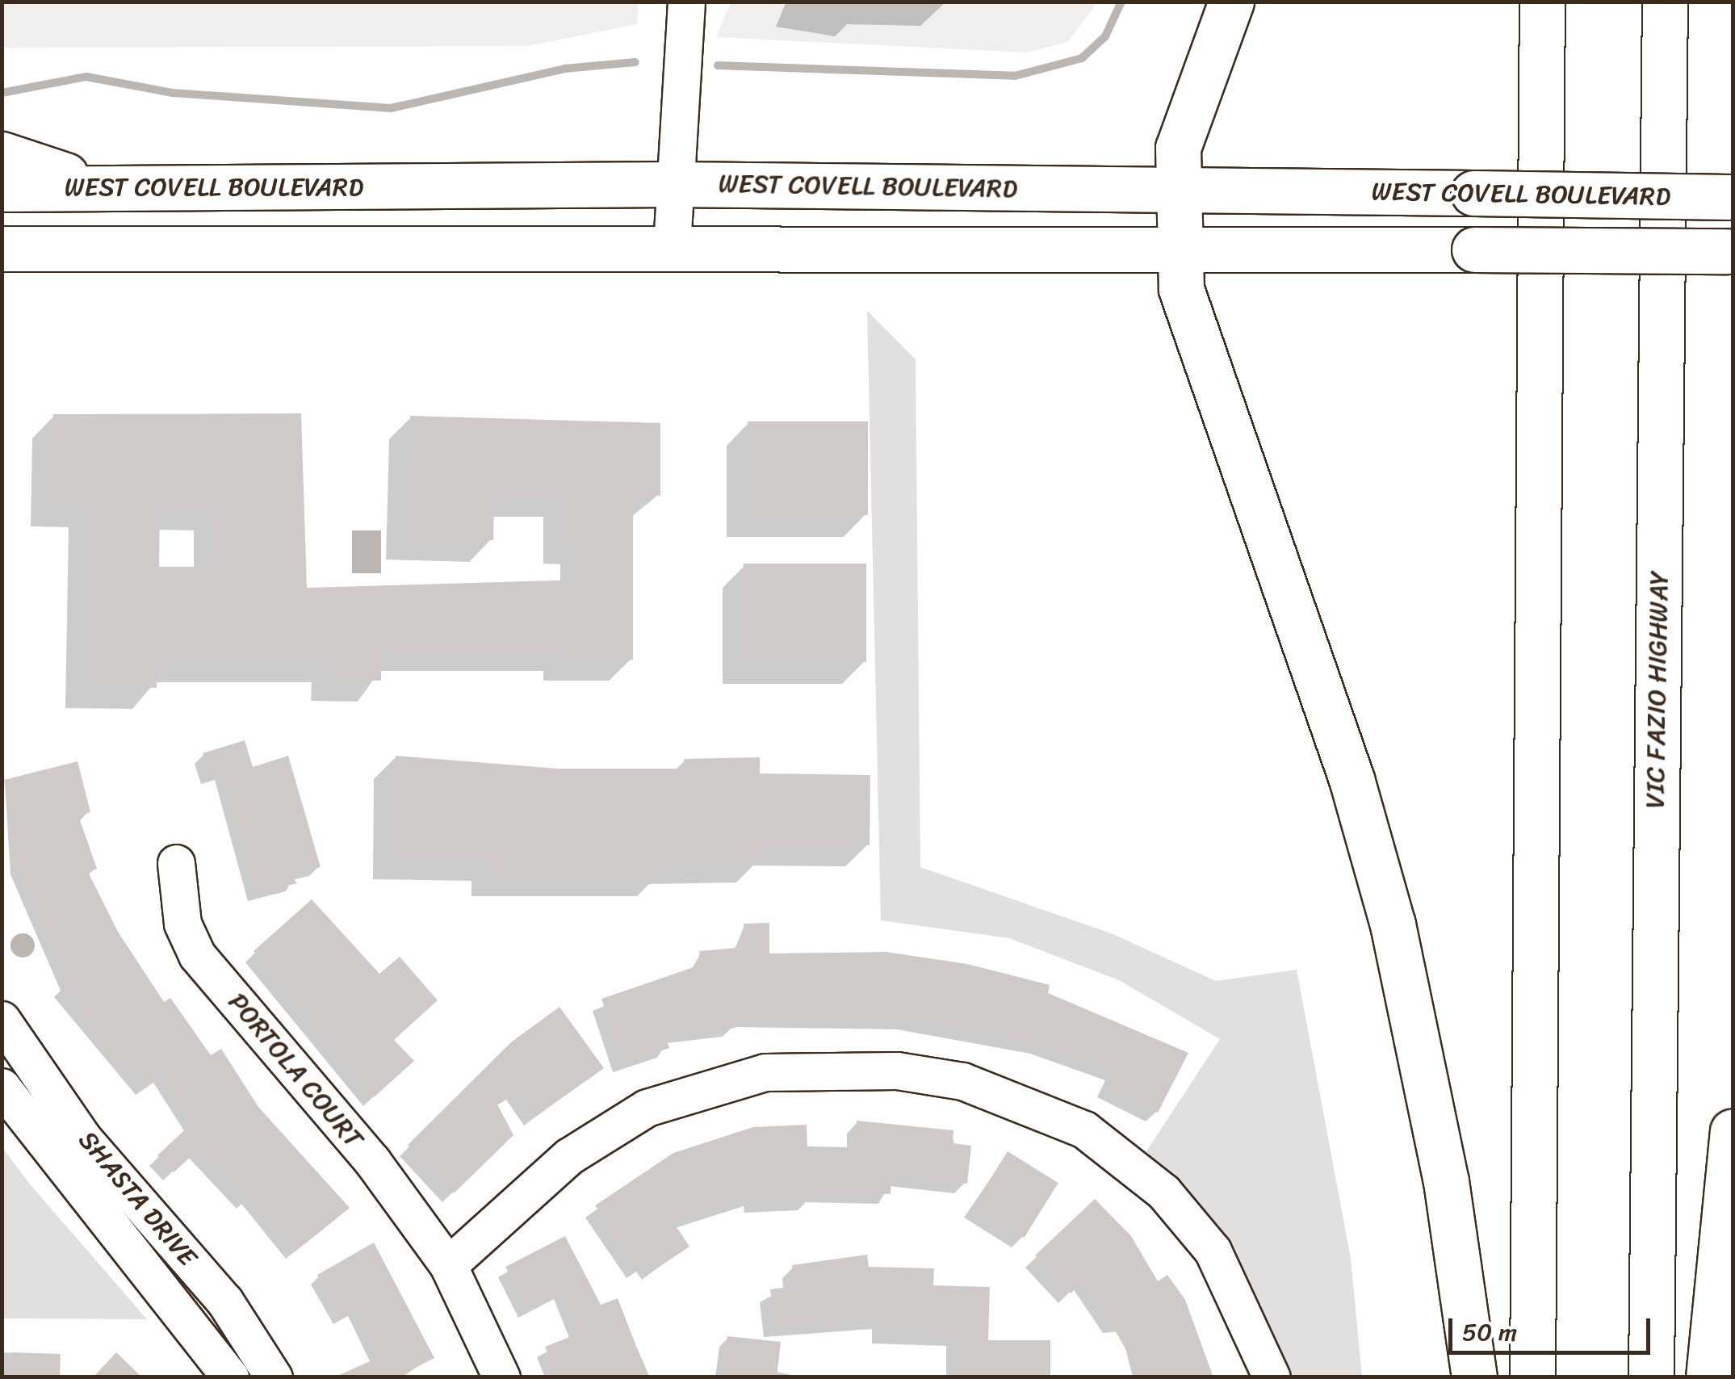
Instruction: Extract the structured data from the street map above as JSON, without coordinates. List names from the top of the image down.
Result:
{
  "streets": {
    "main road": ["WEST COVELL BOULEVARD", "VIC FAZIO HIGHWAY"],
    "street": ["PORTOLA COURT", "SHASTA DRIVE"]
  },
  "scale_bar": "50 m"
}
